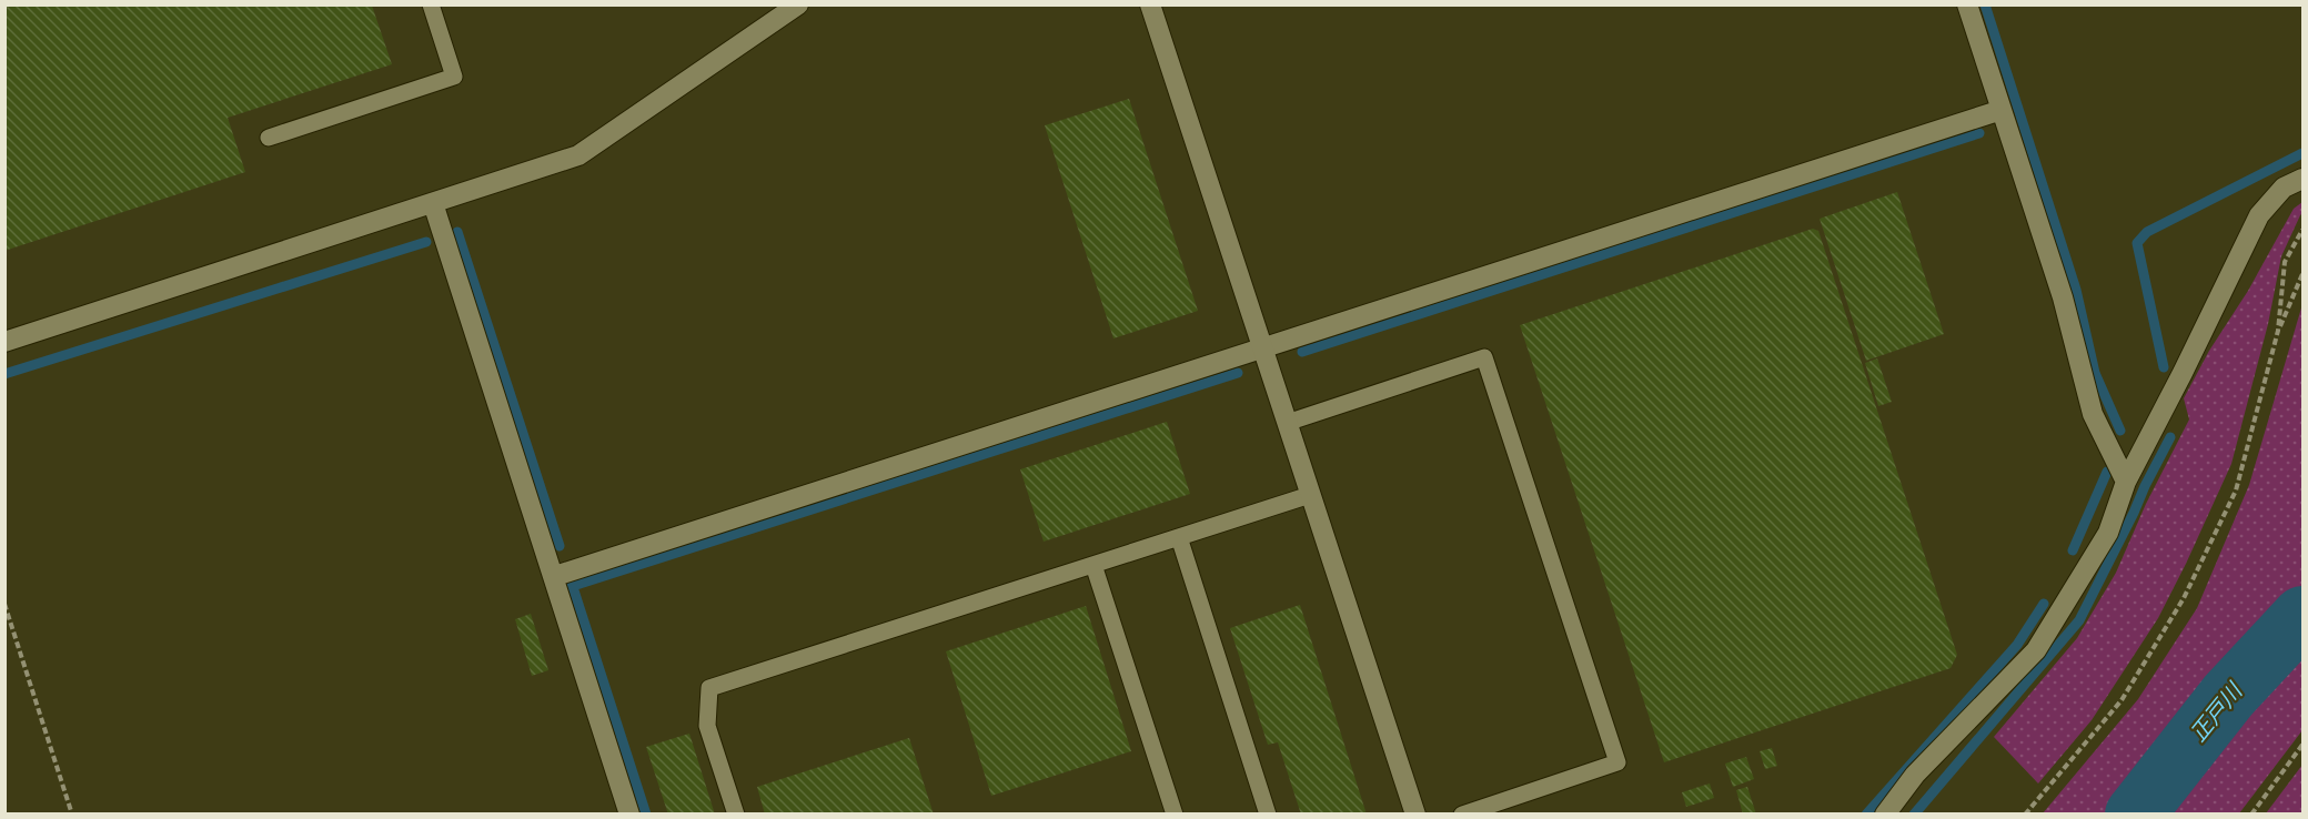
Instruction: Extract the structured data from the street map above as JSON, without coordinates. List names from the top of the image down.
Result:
{
  "water": ["正戸川"]
}
